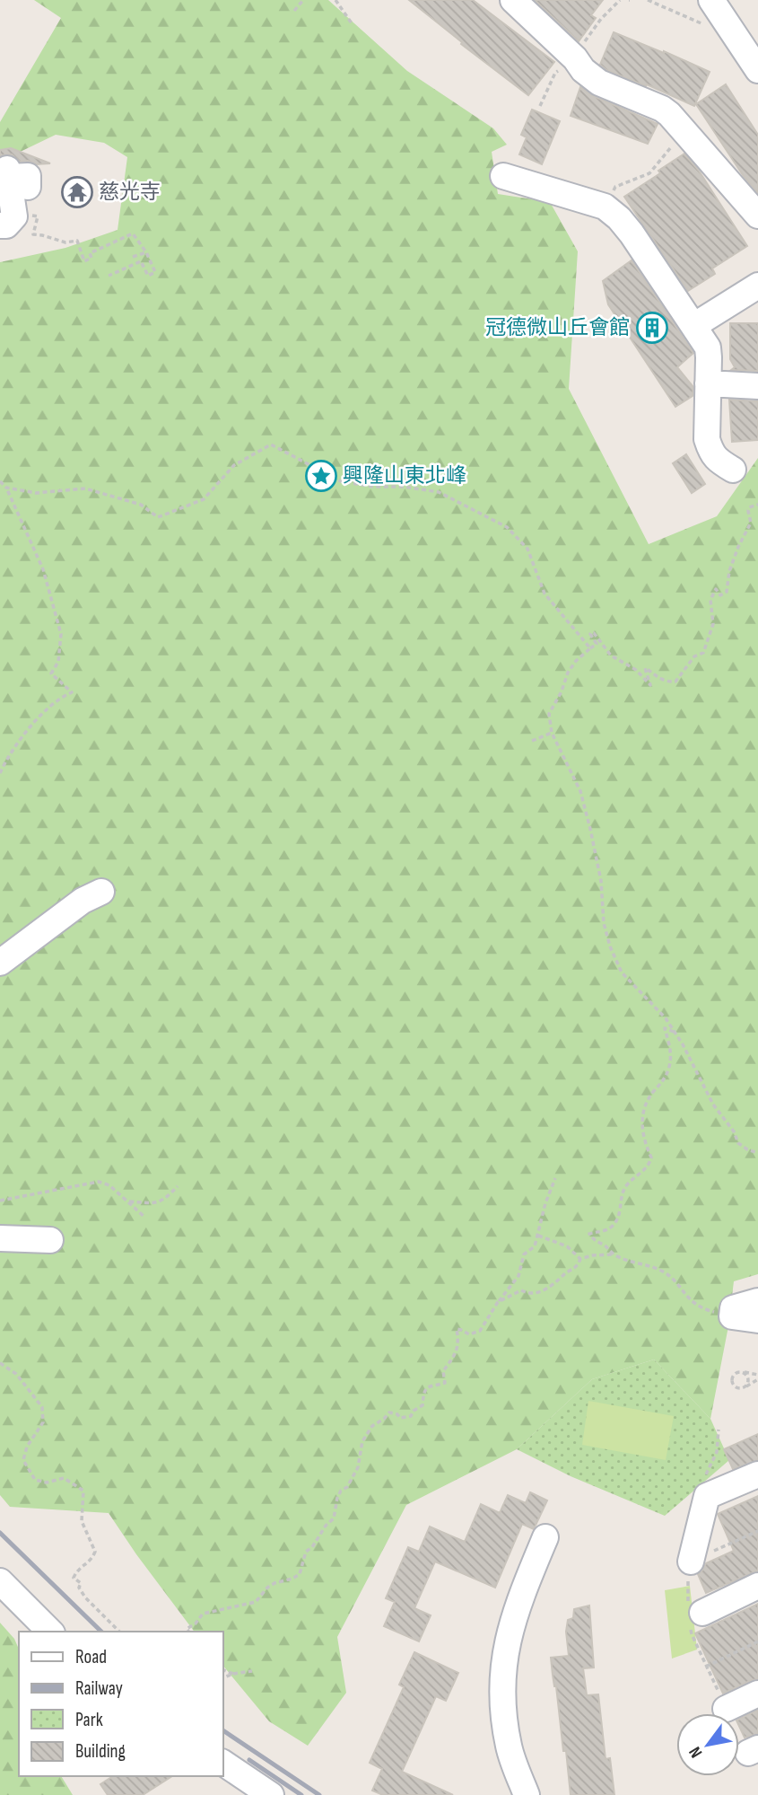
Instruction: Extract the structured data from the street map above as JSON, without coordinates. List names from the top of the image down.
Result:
{
  "places": {
    "temple": ["慈光寺"],
    "building": ["冠德微山丘會館"],
    "place": ["興隆山東北峰"]
  },
  "legend": [
    "Road",
    "Railway",
    "Park",
    "Building"
  ],
  "north": "bottom left"
}
